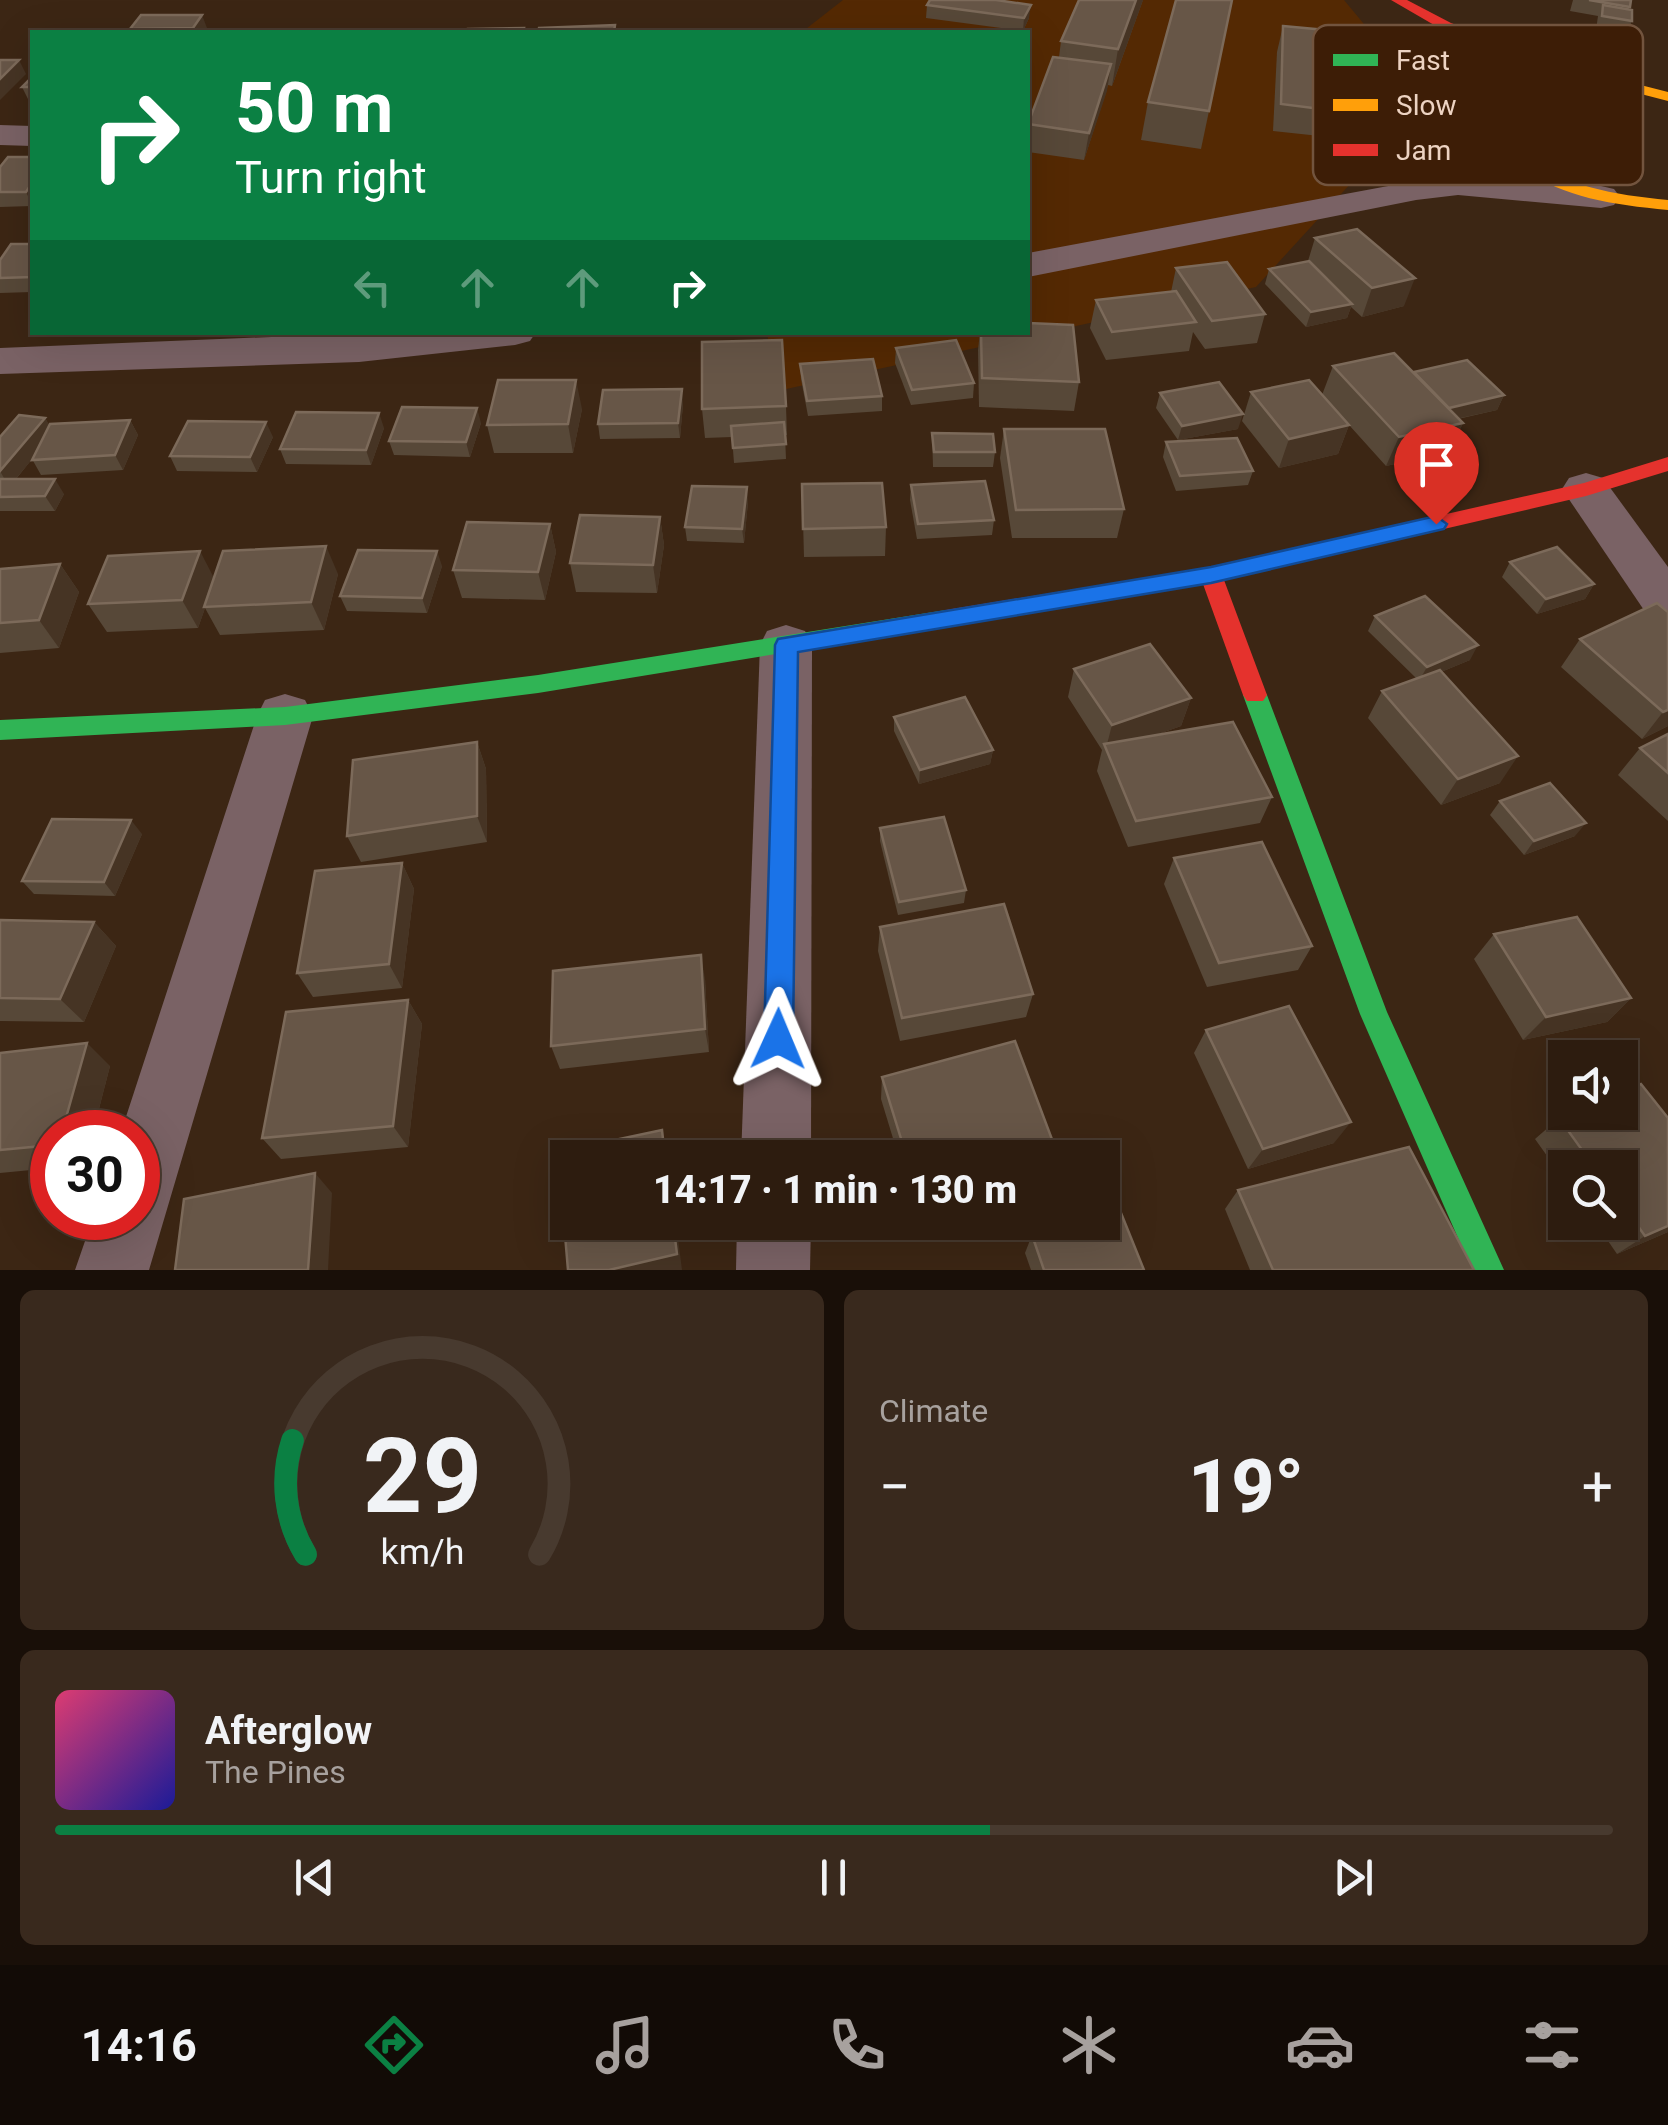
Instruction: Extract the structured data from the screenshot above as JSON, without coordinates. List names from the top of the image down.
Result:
{
  "legend": ["Fast", "Slow", "Jam"],
  "page": {
    "turn": ["50 m", "Turn right"],
    "limit": "30",
    "trip": "14:17 · 1 min · 130 m",
    "tile": "Climate",
    "heat": ["−", "19°", "+"],
    "song": ["Afterglow", "The Pines"],
    "tabs": "14:16",
    "gauge": ["29", "km/h"]
  }
}
